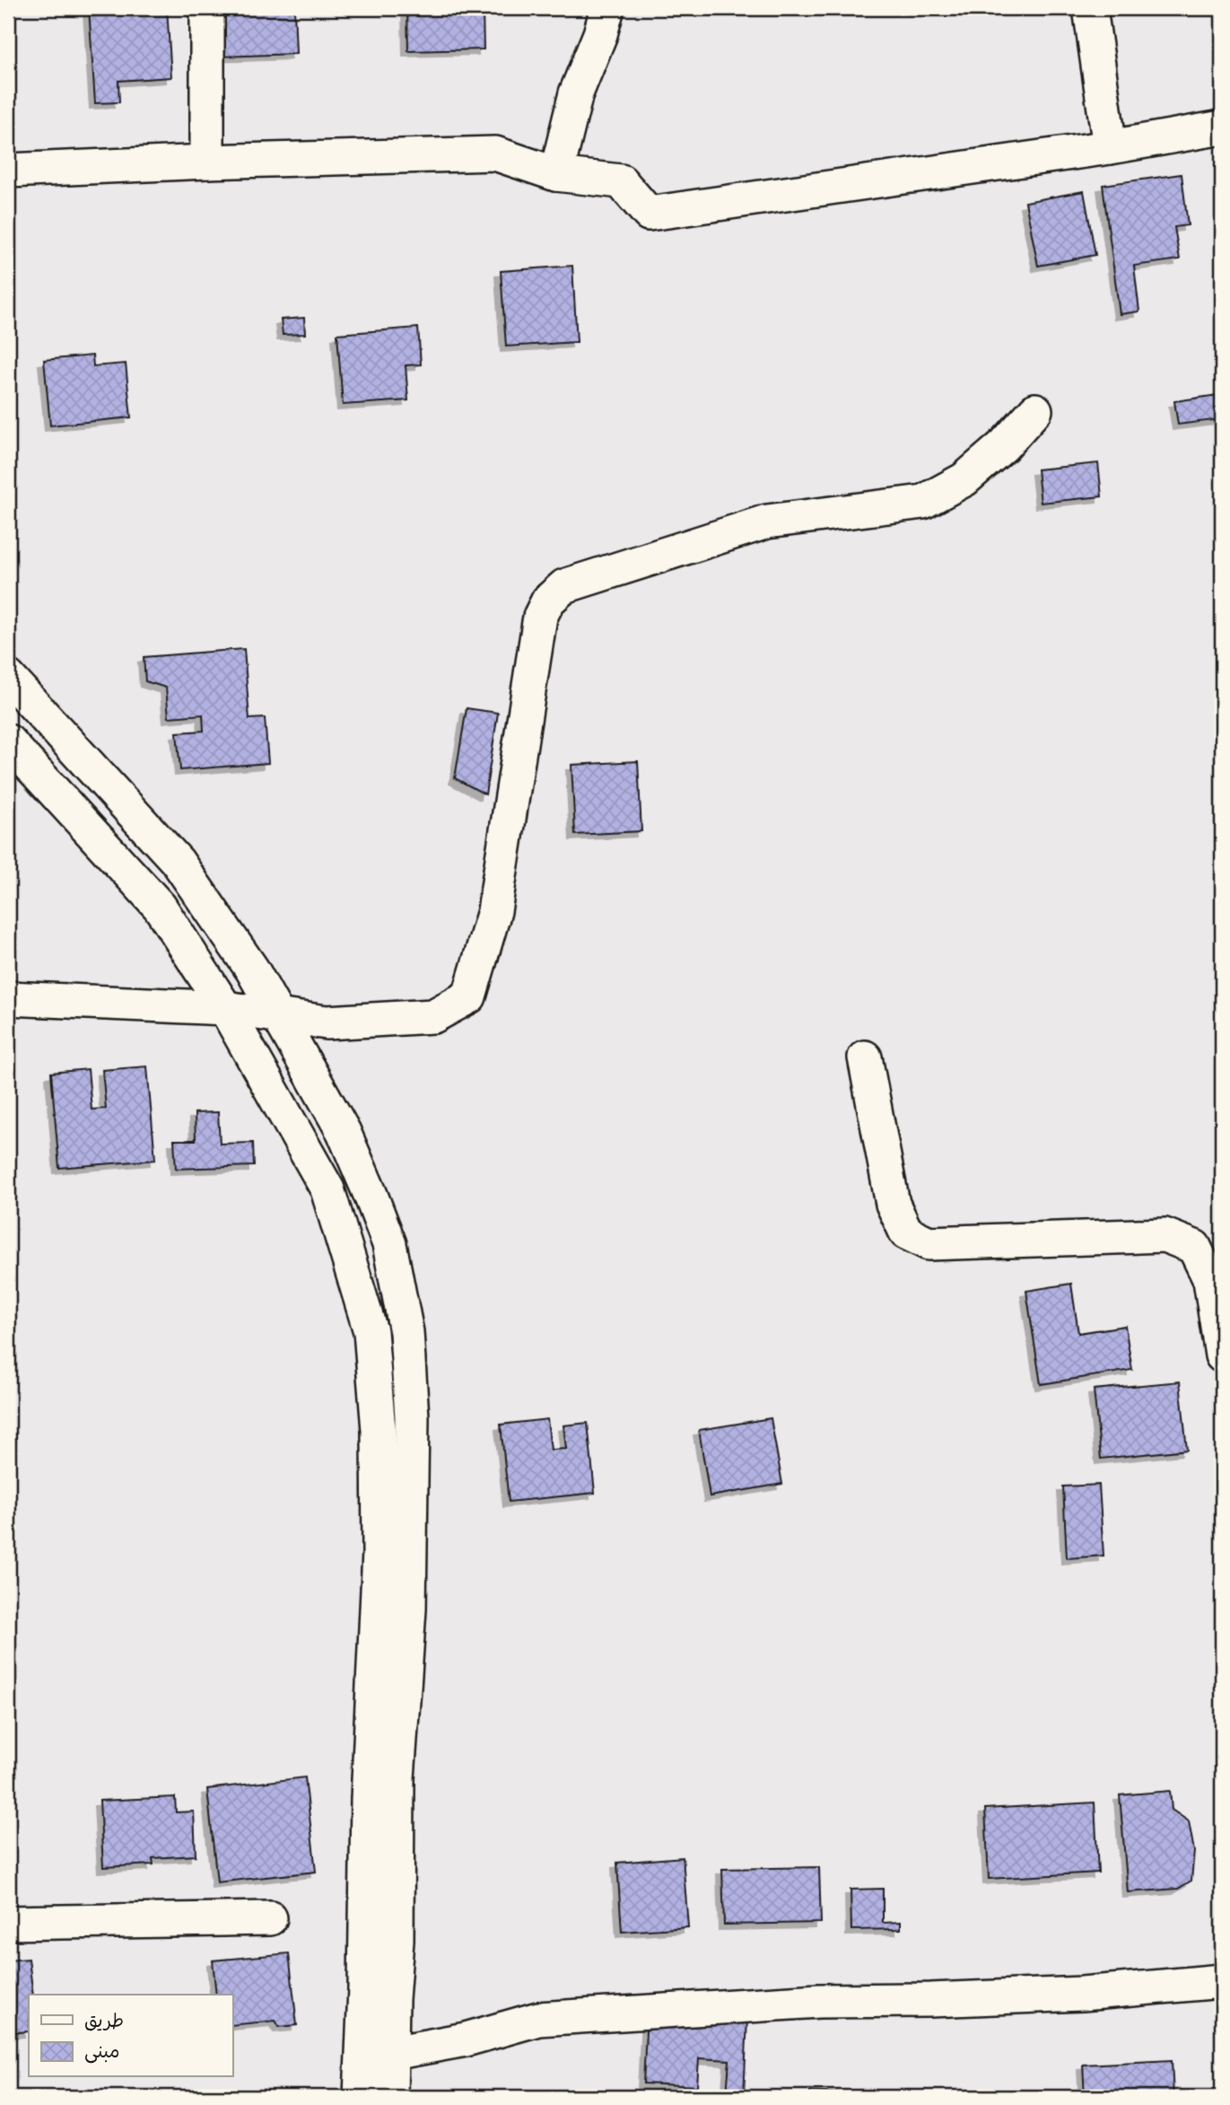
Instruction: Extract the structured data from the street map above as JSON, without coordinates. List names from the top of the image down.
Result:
{
  "legend": ["طريق", "مبنى"]
}
